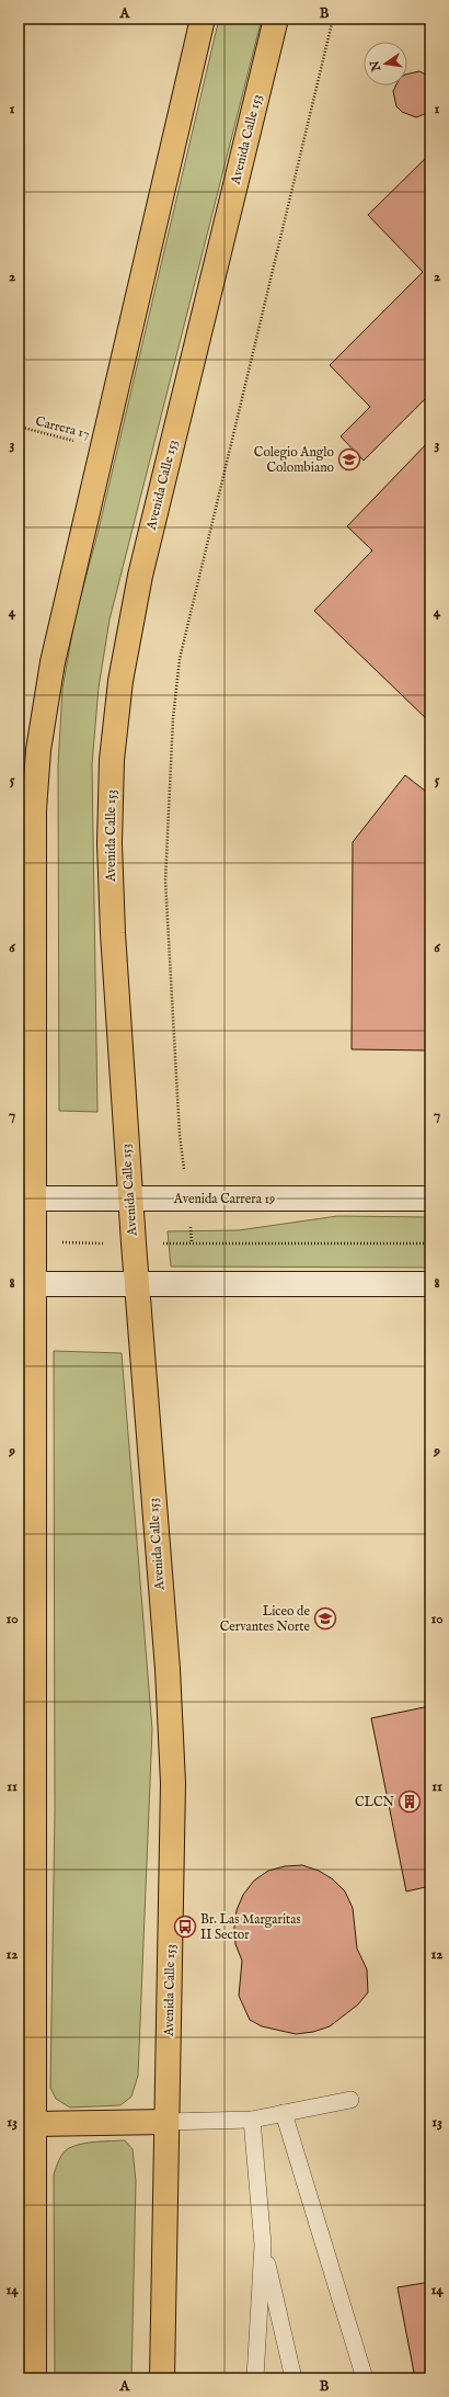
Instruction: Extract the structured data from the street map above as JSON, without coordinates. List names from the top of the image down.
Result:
{
  "streets": {
    "main road": ["Avenida Calle 153", "Avenida Carrera 19"],
    "path": ["Carrera 17"]
  },
  "crossings": [
    ["Avenida Calle 153", "Avenida Carrera 19"]
  ],
  "places": {
    "school or university": ["Colegio Anglo Colombiano", "Liceo de Cervantes Norte"],
    "building": ["CLCN"],
    "bus stop": ["Br. Las Margaritas II Sector"]
  },
  "north": "left",
  "grid": {
    "columns": ["A", "B"],
    "rows": [
      "1",
      "2",
      "3",
      "4",
      "5",
      "6",
      "7",
      "8",
      "9",
      "10",
      "11",
      "12",
      "13",
      "14"
    ]
  }
}
